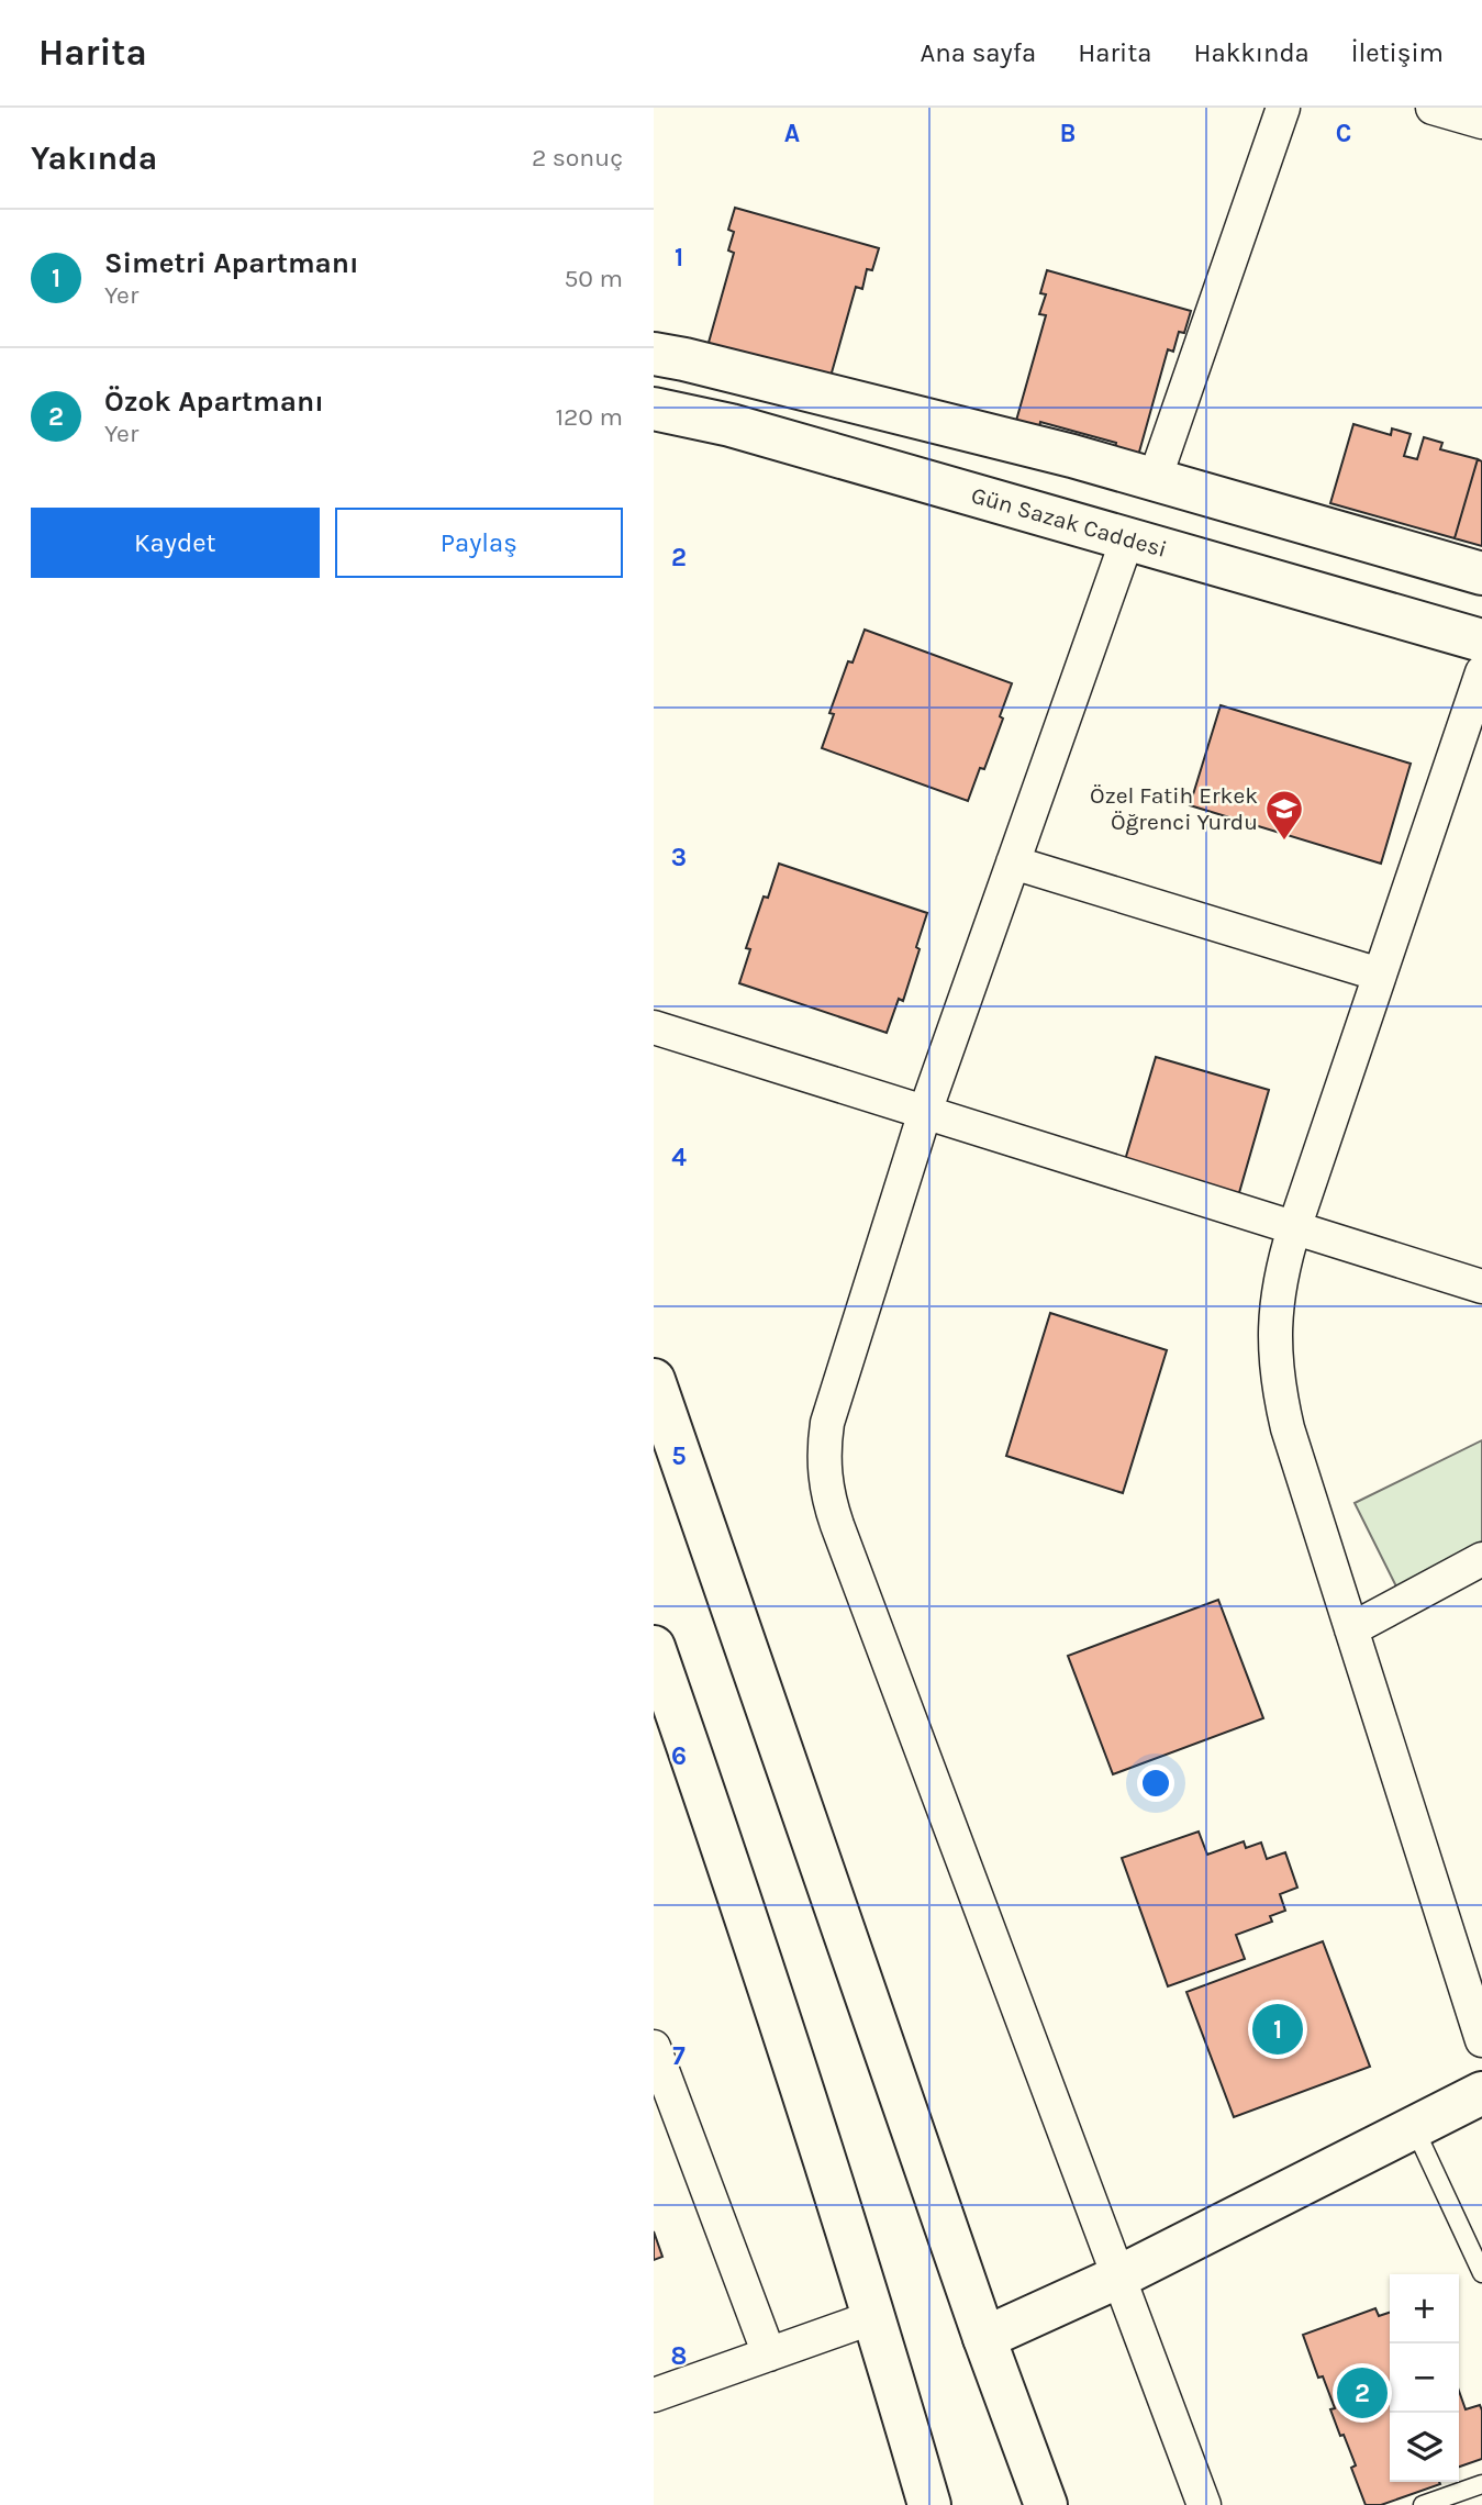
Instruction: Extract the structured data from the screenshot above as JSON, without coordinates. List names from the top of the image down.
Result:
{
  "streets": {
    "street": ["Gün Sazak Caddesi"]
  },
  "places": {
    "school or university": ["Özel Fatih Erkek Öğrenci Yurdu"]
  },
  "page": {
    "header": "Harita",
    "nav": [
      "Ana sayfa",
      "Harita",
      "Hakkında",
      "İletişim"
    ],
    "heading": ["Yakında", "2 sonuç"],
    "list": [
      {
        "mark": "1",
        "name": "Simetri Apartmanı",
        "note": "Yer",
        "value": "50 m"
      },
      {
        "mark": "2",
        "name": "Özok Apartmanı",
        "note": "Yer",
        "value": "120 m"
      }
    ],
    "buttons": ["Kaydet", "Paylaş"],
    "pins": ["1", "2"],
    "map_buttons": ["+", "−"]
  },
  "grid": {
    "columns": ["A", "B", "C"],
    "rows": [
      "1",
      "2",
      "3",
      "4",
      "5",
      "6",
      "7",
      "8"
    ]
  }
}
